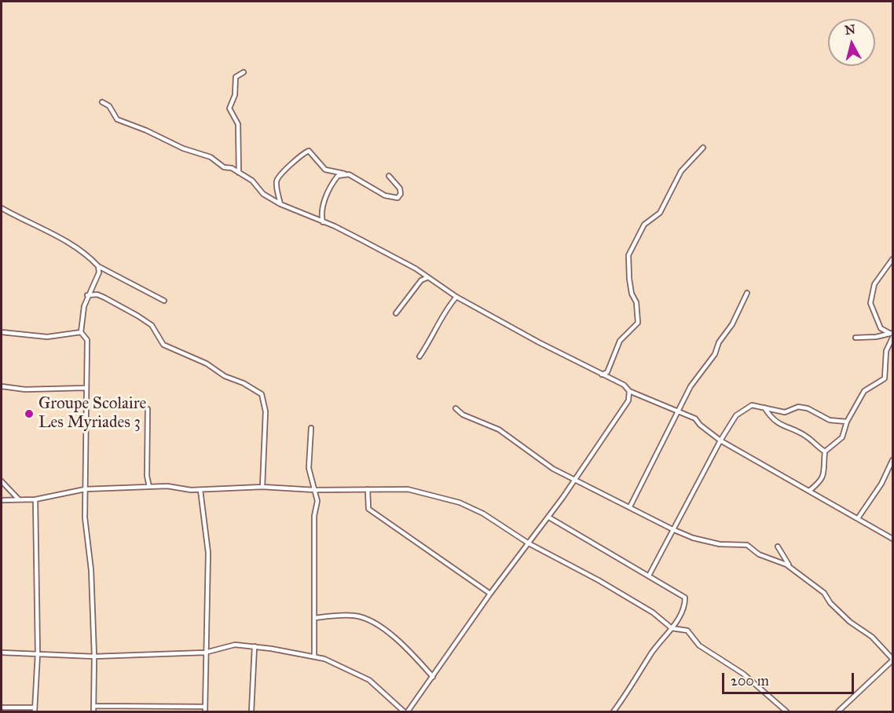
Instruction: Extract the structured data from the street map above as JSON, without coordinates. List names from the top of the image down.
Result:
{
  "places": ["Groupe Scolaire Les Myriades 3"],
  "scale_bar": "200 m",
  "north": "top"
}
